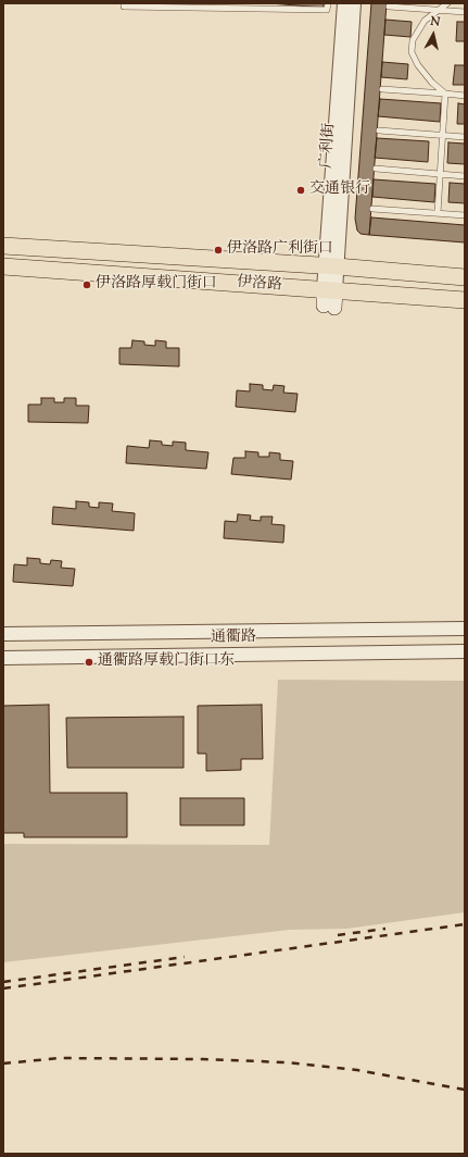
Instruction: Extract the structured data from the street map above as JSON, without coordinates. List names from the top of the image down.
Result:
{
  "streets": {
    "main road": ["伊洛路"],
    "street": ["广利街", "通衢路"]
  },
  "crossings": [
    ["广利街", "伊洛路"]
  ],
  "places": [
    "交通银行",
    "伊洛路广利街口",
    "伊洛路厚载门街口",
    "通衢路厚载门街口东"
  ],
  "north": "top"
}
